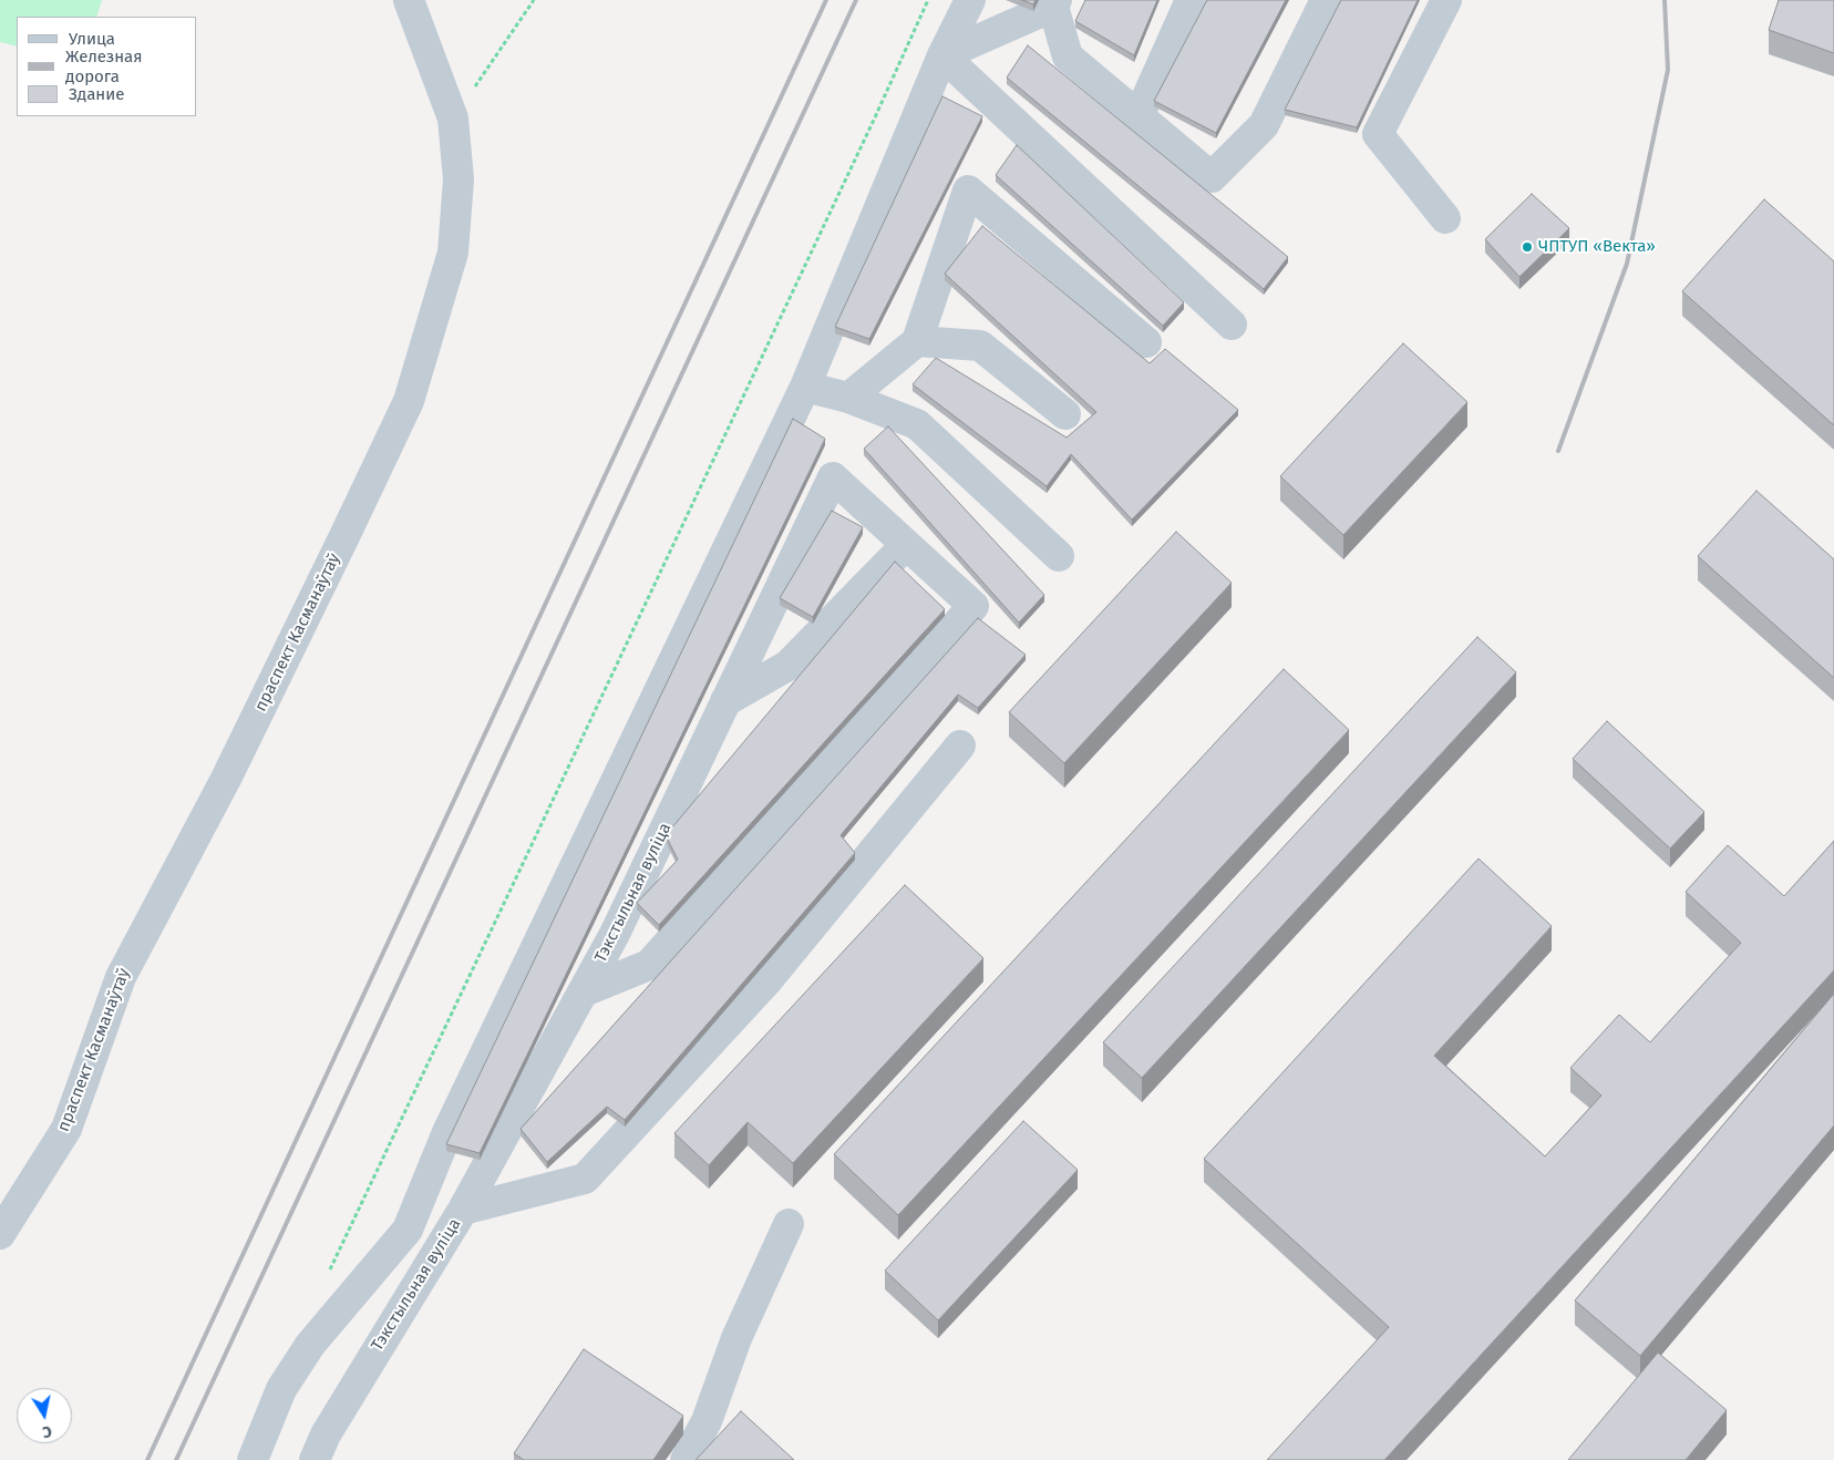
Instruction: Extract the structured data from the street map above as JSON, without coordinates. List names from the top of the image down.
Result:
{
  "streets": {
    "street": ["праспект Касманаўтаў", "Тэкстыльная вуліца"]
  },
  "places": ["ЧПТУП «Векта»"],
  "legend": ["Улица", "Железная дорога", "Здание"],
  "north": "bottom"
}
